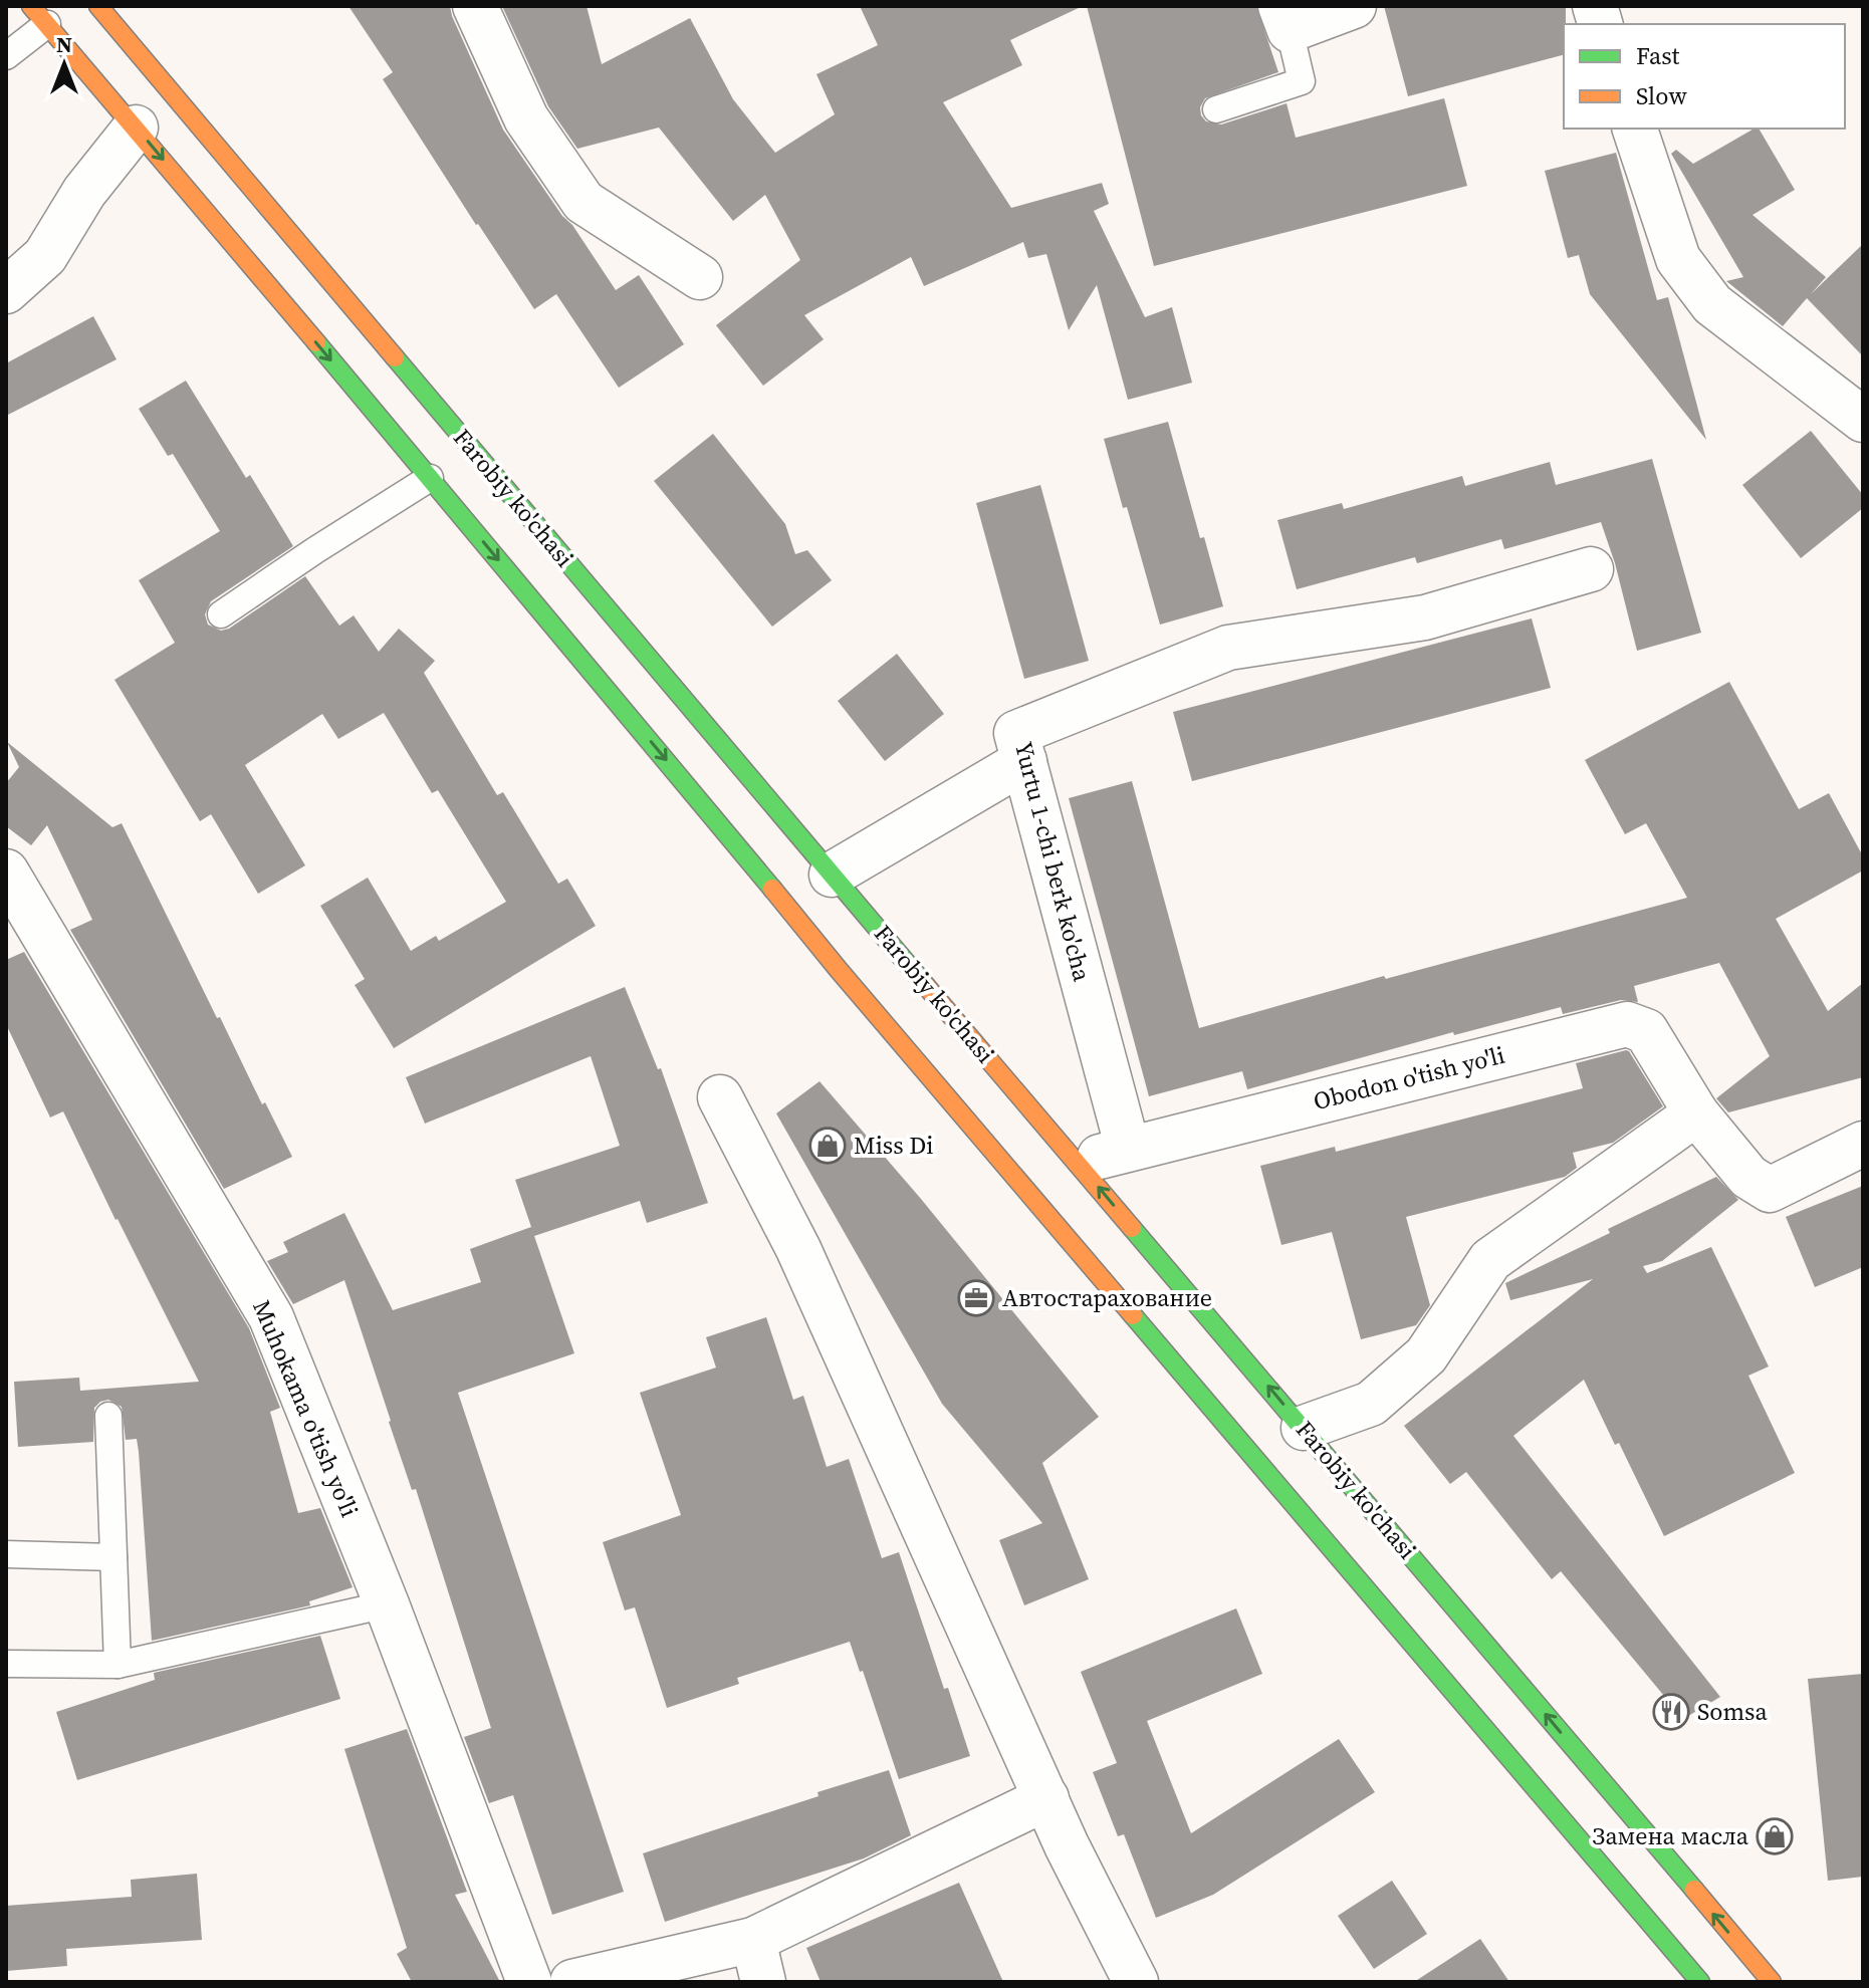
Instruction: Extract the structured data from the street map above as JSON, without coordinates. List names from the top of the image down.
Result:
{
  "streets": {
    "main road": ["Farobiy ko'chasi"],
    "street": ["Yurtu 1-chi berk ko'cha", "Obodon o'tish yo'li", "Muhokama o'tish yo'li"]
  },
  "crossings": [
    ["Farobiy ko'chasi", "Obodon o'tish yo'li"],
    ["Yurtu 1-chi berk ko'cha", "Obodon o'tish yo'li"]
  ],
  "places": {
    "shop": ["Miss Di", "Замена масла"],
    "office": ["Автостарахование"],
    "restaurant": ["Somsa"]
  },
  "legend": ["Fast", "Slow"],
  "north": "top"
}
